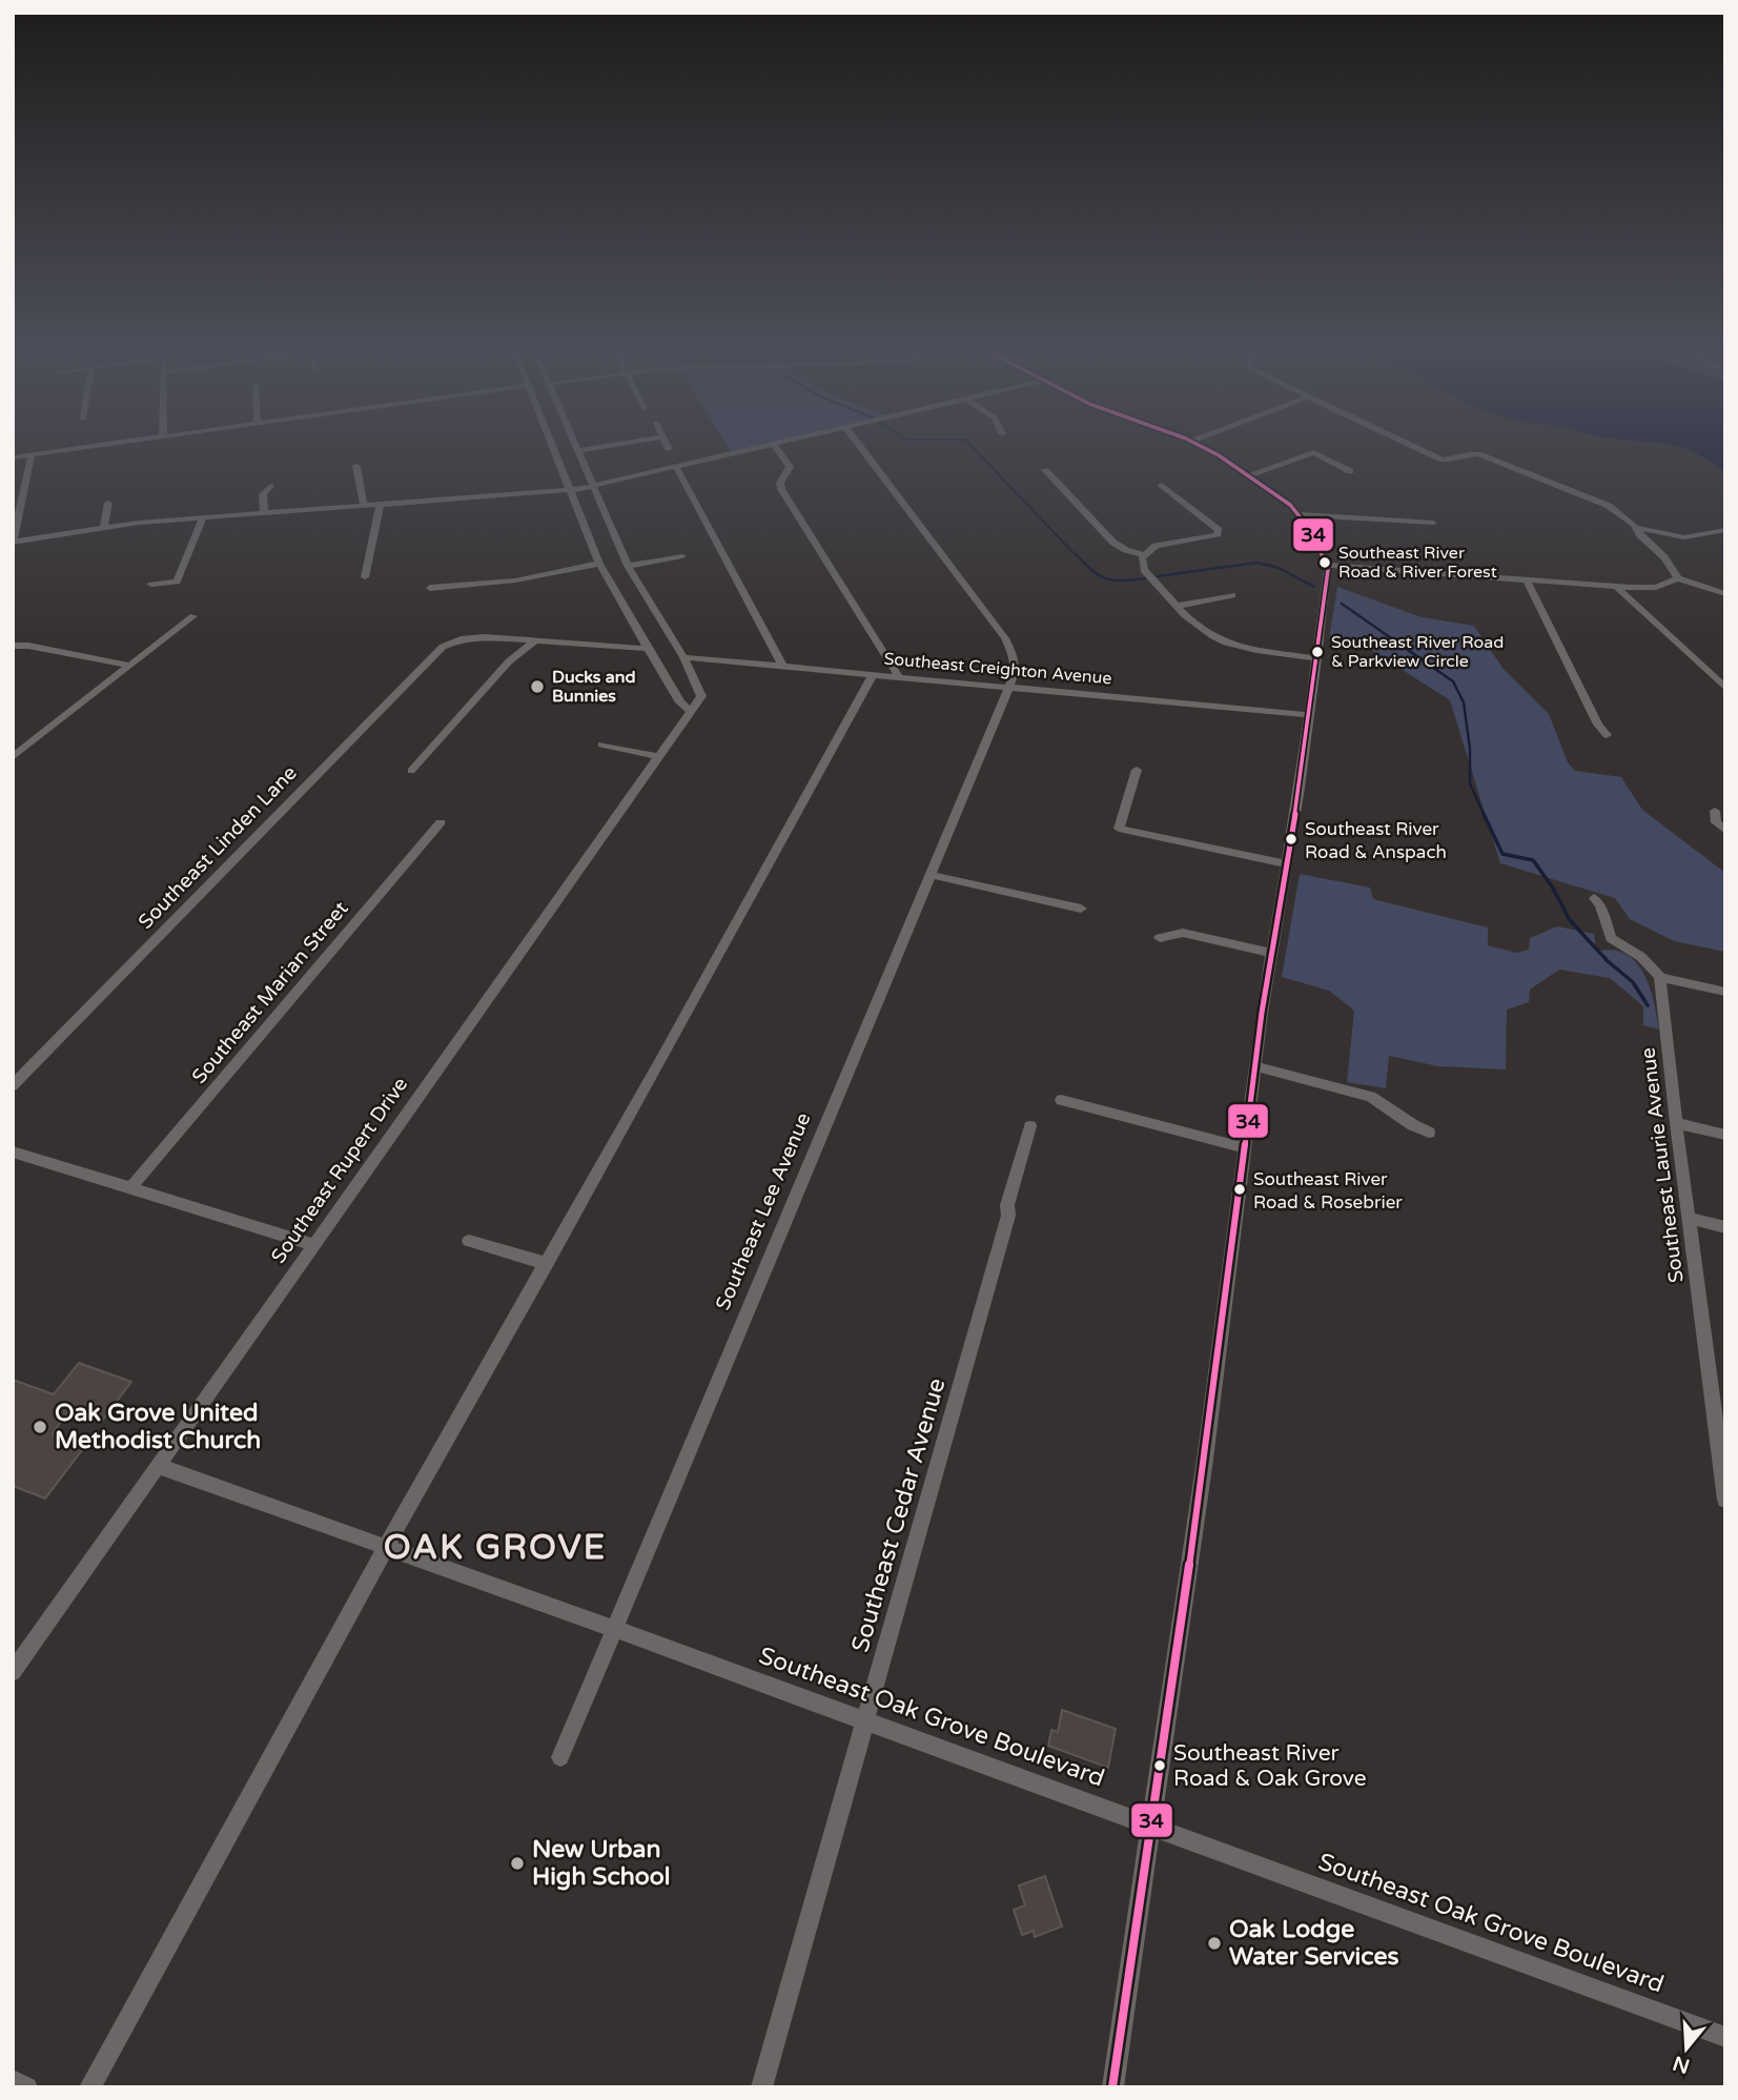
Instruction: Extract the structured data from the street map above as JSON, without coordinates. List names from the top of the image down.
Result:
{
  "streets": {
    "street": [
      "Southeast Creighton Avenue",
      "Southeast Linden Lane",
      "Southeast Marian Street",
      "Southeast Laurie Avenue",
      "Southeast Rupert Drive",
      "Southeast Lee Avenue",
      "Southeast Cedar Avenue",
      "Southeast Oak Grove Boulevard"
    ]
  },
  "crossings": [
    ["Southeast Creighton Avenue", "Southeast Rupert Drive"],
    ["Southeast Creighton Avenue", "Southeast Lee Avenue"],
    ["Southeast Rupert Drive", "Southeast Oak Grove Boulevard"],
    ["Southeast Lee Avenue", "Southeast Oak Grove Boulevard"],
    ["Southeast Cedar Avenue", "Southeast Oak Grove Boulevard"]
  ],
  "districts": ["OAK GROVE"],
  "places": [
    "Southeast River Road & River Forest",
    "Southeast River Road & Parkview Circle",
    "Ducks and Bunnies",
    "Southeast River Road & Anspach",
    "Southeast River Road & Rosebrier",
    "Oak Grove United Methodist Church",
    "Southeast River Road & Oak Grove",
    "New Urban High School",
    "Oak Lodge Water Services"
  ],
  "lines": ["transit line 34"],
  "north": "bottom"
}
